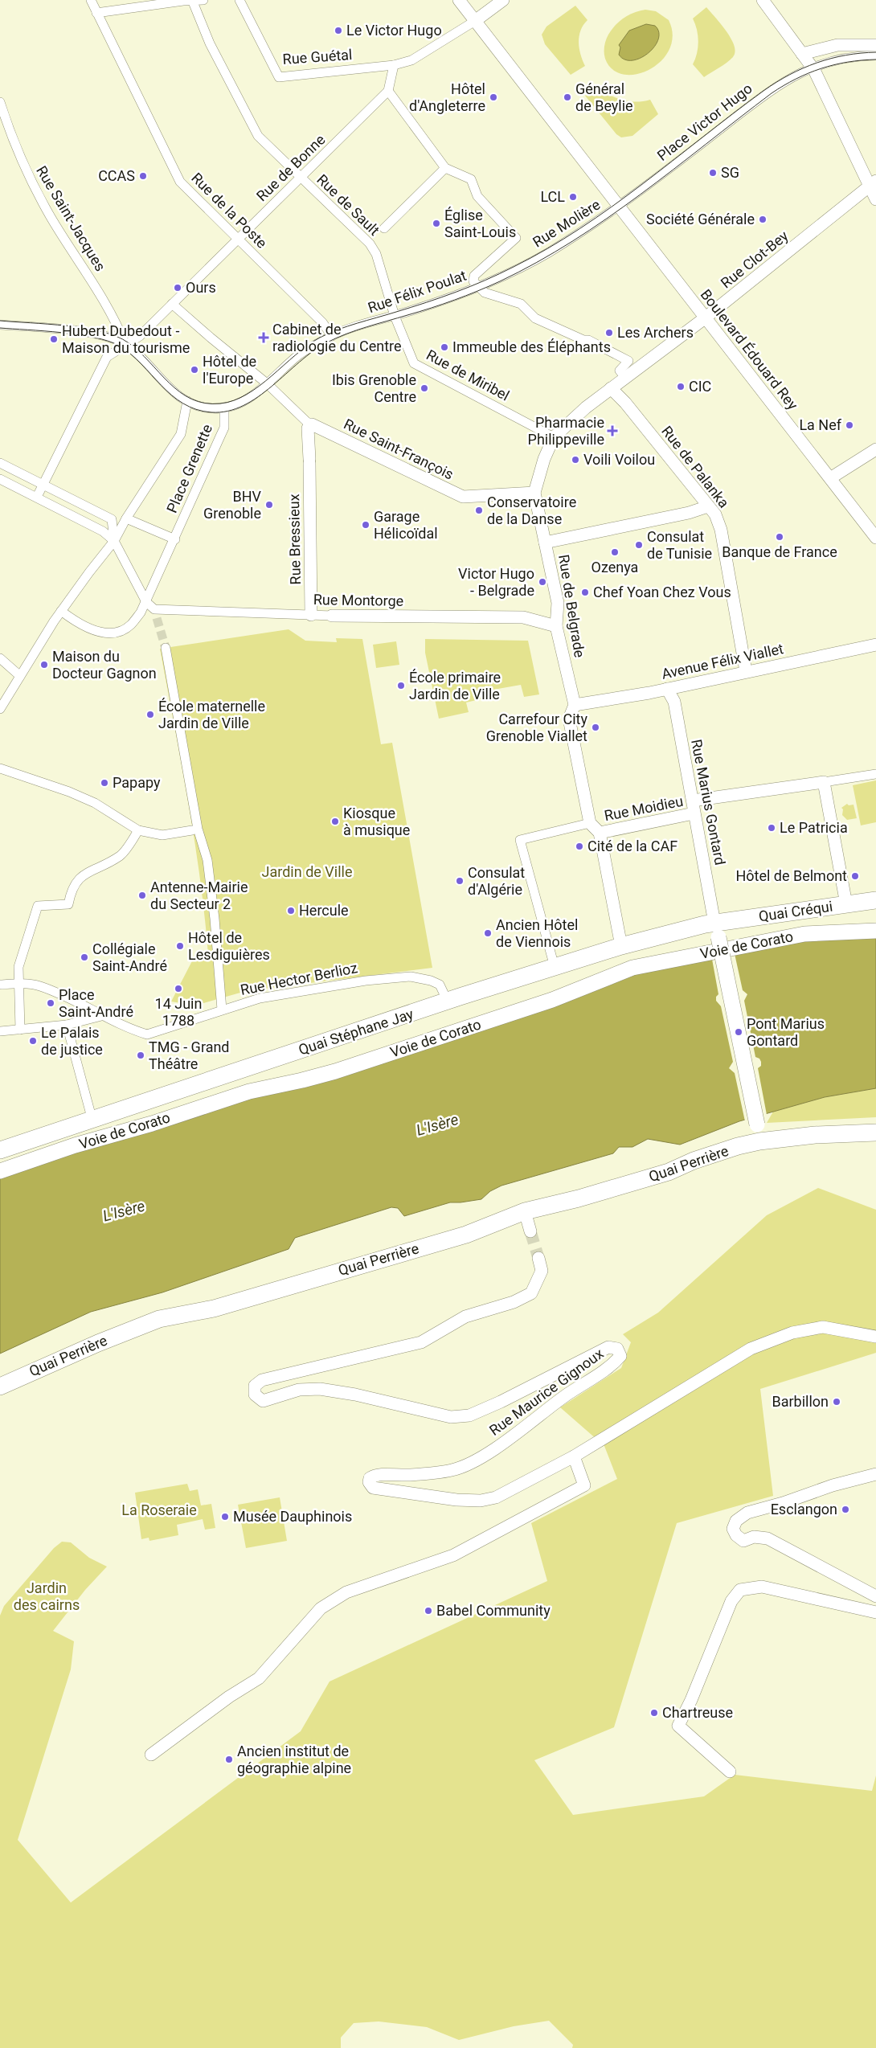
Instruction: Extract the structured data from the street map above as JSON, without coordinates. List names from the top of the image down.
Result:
{
  "streets": {
    "main road": ["Quai Créqui", "Quai Stéphane Jay", "Quai Perrière"],
    "street": [
      "Rue Guétal",
      "Place Victor Hugo",
      "Rue de Bonne",
      "Rue de Sault",
      "Rue de la Poste",
      "Rue Saint-Jacques",
      "Rue Molière",
      "Rue Clot-Bey",
      "Rue Félix Poulat",
      "Boulevard Édouard Rey",
      "Rue de Miribel",
      "Rue Saint-François",
      "Rue de Palanka",
      "Place Grenette",
      "Rue Bressieux",
      "Rue Montorge",
      "Rue de Belgrade",
      "Avenue Félix Viallet",
      "Rue Marius Gontard",
      "Rue Moidieu",
      "Voie de Corato",
      "Rue Hector Berlioz",
      "Rue Maurice Gignoux"
    ]
  },
  "crossings": [
    ["Place Victor Hugo", "Rue Molière"],
    ["Place Victor Hugo", "Boulevard Édouard Rey"],
    ["Rue de Bonne", "Rue de Sault"],
    ["Rue de Bonne", "Rue de la Poste"],
    ["Rue de Bonne", "Rue Saint-Jacques"],
    ["Rue de Bonne", "Rue Saint-François"],
    ["Rue de Sault", "Rue Félix Poulat"],
    ["Rue de Sault", "Rue de Miribel"],
    ["Rue de la Poste", "Rue Félix Poulat"],
    ["Rue Molière", "Rue Félix Poulat"],
    ["Rue Molière", "Boulevard Édouard Rey"],
    ["Rue Clot-Bey", "Rue Félix Poulat"],
    ["Rue Clot-Bey", "Boulevard Édouard Rey"],
    ["Rue Clot-Bey", "Rue de Palanka"],
    ["Rue Clot-Bey", "Rue de Belgrade"],
    ["Rue Félix Poulat", "Rue de Miribel"],
    ["Rue Félix Poulat", "Rue Saint-François"],
    ["Rue Félix Poulat", "Place Grenette"],
    ["Rue de Miribel", "Rue de Belgrade"],
    ["Rue Saint-François", "Rue Bressieux"],
    ["Rue Saint-François", "Rue de Belgrade"],
    ["Rue de Palanka", "Rue de Belgrade"],
    ["Rue de Palanka", "Avenue Félix Viallet"],
    ["Place Grenette", "Rue Montorge"],
    ["Rue Bressieux", "Rue Montorge"],
    ["Rue Montorge", "Rue de Belgrade"],
    ["Rue de Belgrade", "Avenue Félix Viallet"],
    ["Avenue Félix Viallet", "Rue Marius Gontard"],
    ["Rue Marius Gontard", "Rue Moidieu"],
    ["Rue Marius Gontard", "Quai Créqui"],
    ["Rue Marius Gontard", "Quai Stéphane Jay"],
    ["Quai Créqui", "Quai Stéphane Jay"],
    ["Rue Hector Berlioz", "Quai Stéphane Jay"]
  ],
  "water": ["L'Isère"],
  "parks": ["Jardin de Ville", "La Roseraie", "Jardin des cairns"],
  "places": {
    "other": [
      "Le Victor Hugo",
      "Hôtel d'Angleterre",
      "Général de Beylie",
      "SG",
      "CCAS",
      "LCL",
      "Société Générale",
      "Église Saint-Louis",
      "Ours",
      "Les Archers",
      "Hubert Dubedout - Maison du tourisme",
      "Immeuble des Éléphants",
      "Hôtel de l'Europe",
      "CIC",
      "Ibis Grenoble Centre",
      "La Nef",
      "Voili Voilou",
      "BHV Grenoble",
      "Conservatoire de la Danse",
      "Garage Hélicoïdal",
      "Banque de France",
      "Consulat de Tunisie",
      "Ozenya",
      "Victor Hugo - Belgrade",
      "Chef Yoan Chez Vous",
      "Maison du Docteur Gagnon",
      "École primaire Jardin de Ville",
      "École maternelle Jardin de Ville",
      "Carrefour City Grenoble Viallet",
      "Papapy",
      "Kiosque à musique",
      "Le Patricia",
      "Cité de la CAF",
      "Hôtel de Belmont",
      "Consulat d'Algérie",
      "Antenne-Mairie du Secteur 2",
      "Hercule",
      "Ancien Hôtel de Viennois",
      "Hôtel de Lesdiguières",
      "Collégiale Saint-André",
      "14 Juin 1788",
      "Place Saint-André",
      "Pont Marius Gontard",
      "Le Palais de justice",
      "TMG - Grand Théâtre",
      "Barbillon",
      "Esclangon",
      "Musée Dauphinois",
      "Babel Community",
      "Chartreuse",
      "Ancien institut de géographie alpine"
    ],
    "health": ["Cabinet de radiologie du Centre", "Pharmacie Philippeville"]
  }
}
